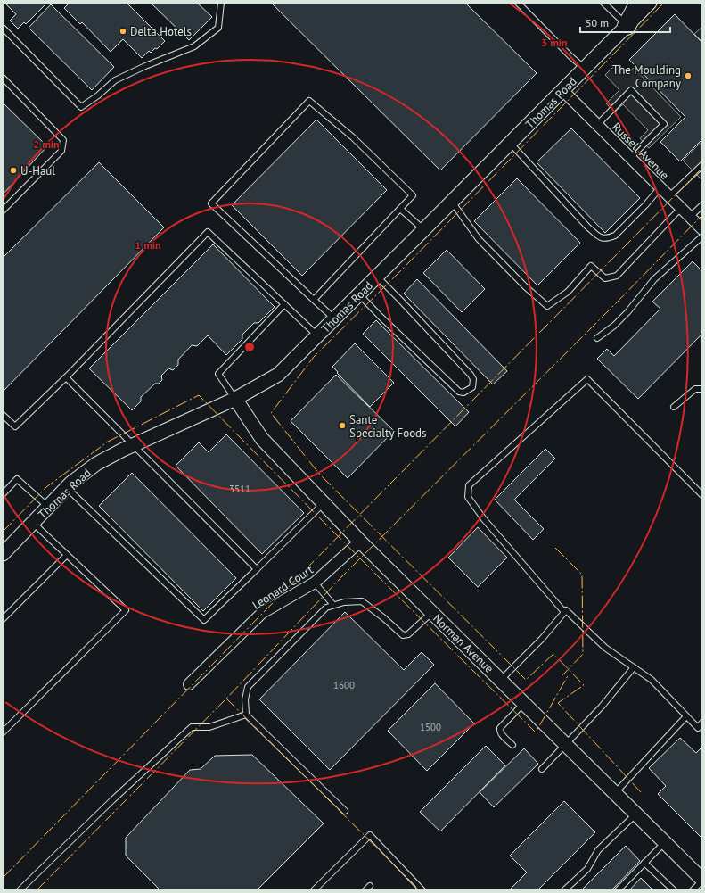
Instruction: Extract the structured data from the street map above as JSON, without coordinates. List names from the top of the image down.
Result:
{
  "streets": {
    "street": [
      "Thomas Road",
      "Russell Avenue",
      "Leonard Court",
      "Norman Avenue"
    ]
  },
  "crossings": [
    ["Thomas Road", "Russell Avenue"],
    ["Thomas Road", "Norman Avenue"],
    ["Leonard Court", "Norman Avenue"]
  ],
  "places": [
    "Delta Hotels",
    "The Moulding Company",
    "U-Haul",
    "Sante Specialty Foods"
  ],
  "house_numbers": ["3511", "1600", "1500"],
  "scale_bar": "50 m",
  "rings": ["3 min", "2 min", "1 min"]
}
